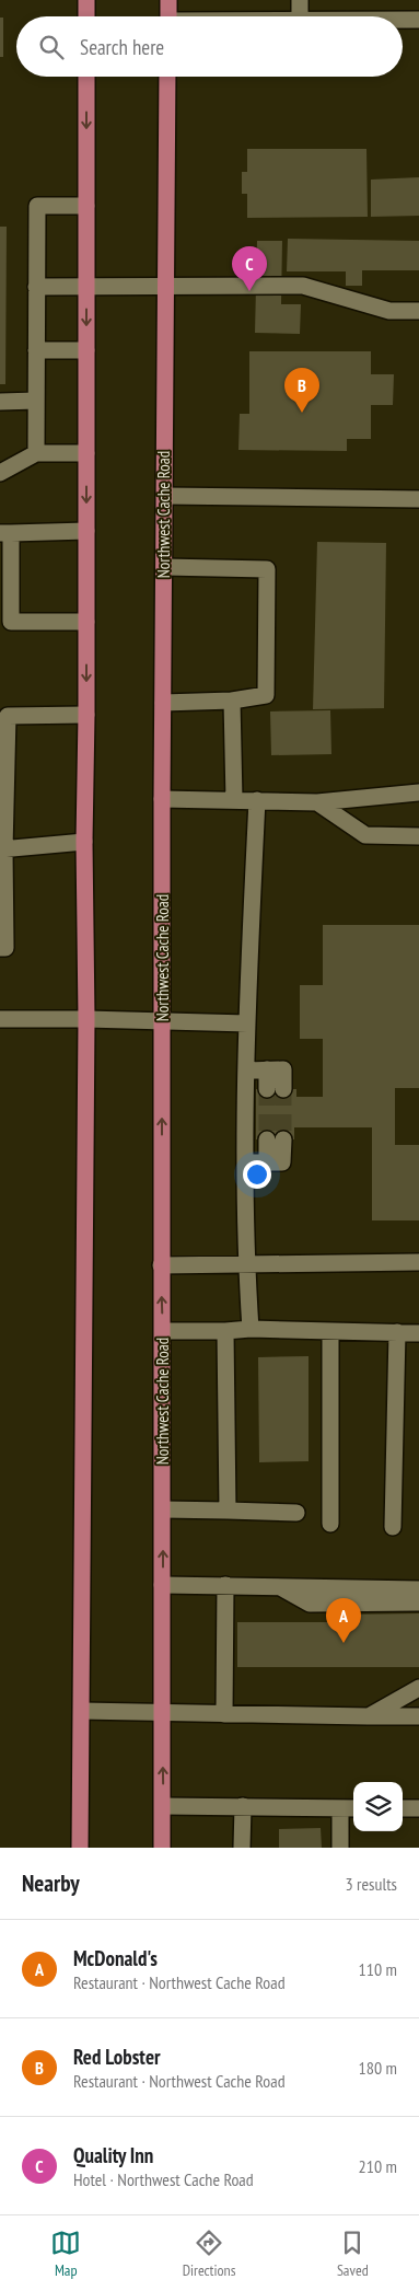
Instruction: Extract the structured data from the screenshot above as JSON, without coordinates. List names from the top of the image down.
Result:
{
  "streets": {
    "main road": ["Northwest Cache Road"]
  },
  "page": {
    "search": "Search here",
    "pins": ["C", "B", "A"],
    "heading": ["Nearby", "3 results"],
    "list": [
      {
        "mark": "A",
        "name": "McDonald's",
        "note": "Restaurant · Northwest Cache Road",
        "value": "110 m"
      },
      {
        "mark": "B",
        "name": "Red Lobster",
        "note": "Restaurant · Northwest Cache Road",
        "value": "180 m"
      },
      {
        "mark": "C",
        "name": "Quality Inn",
        "note": "Hotel · Northwest Cache Road",
        "value": "210 m"
      }
    ],
    "nav": ["Map", "Directions", "Saved"]
  }
}
